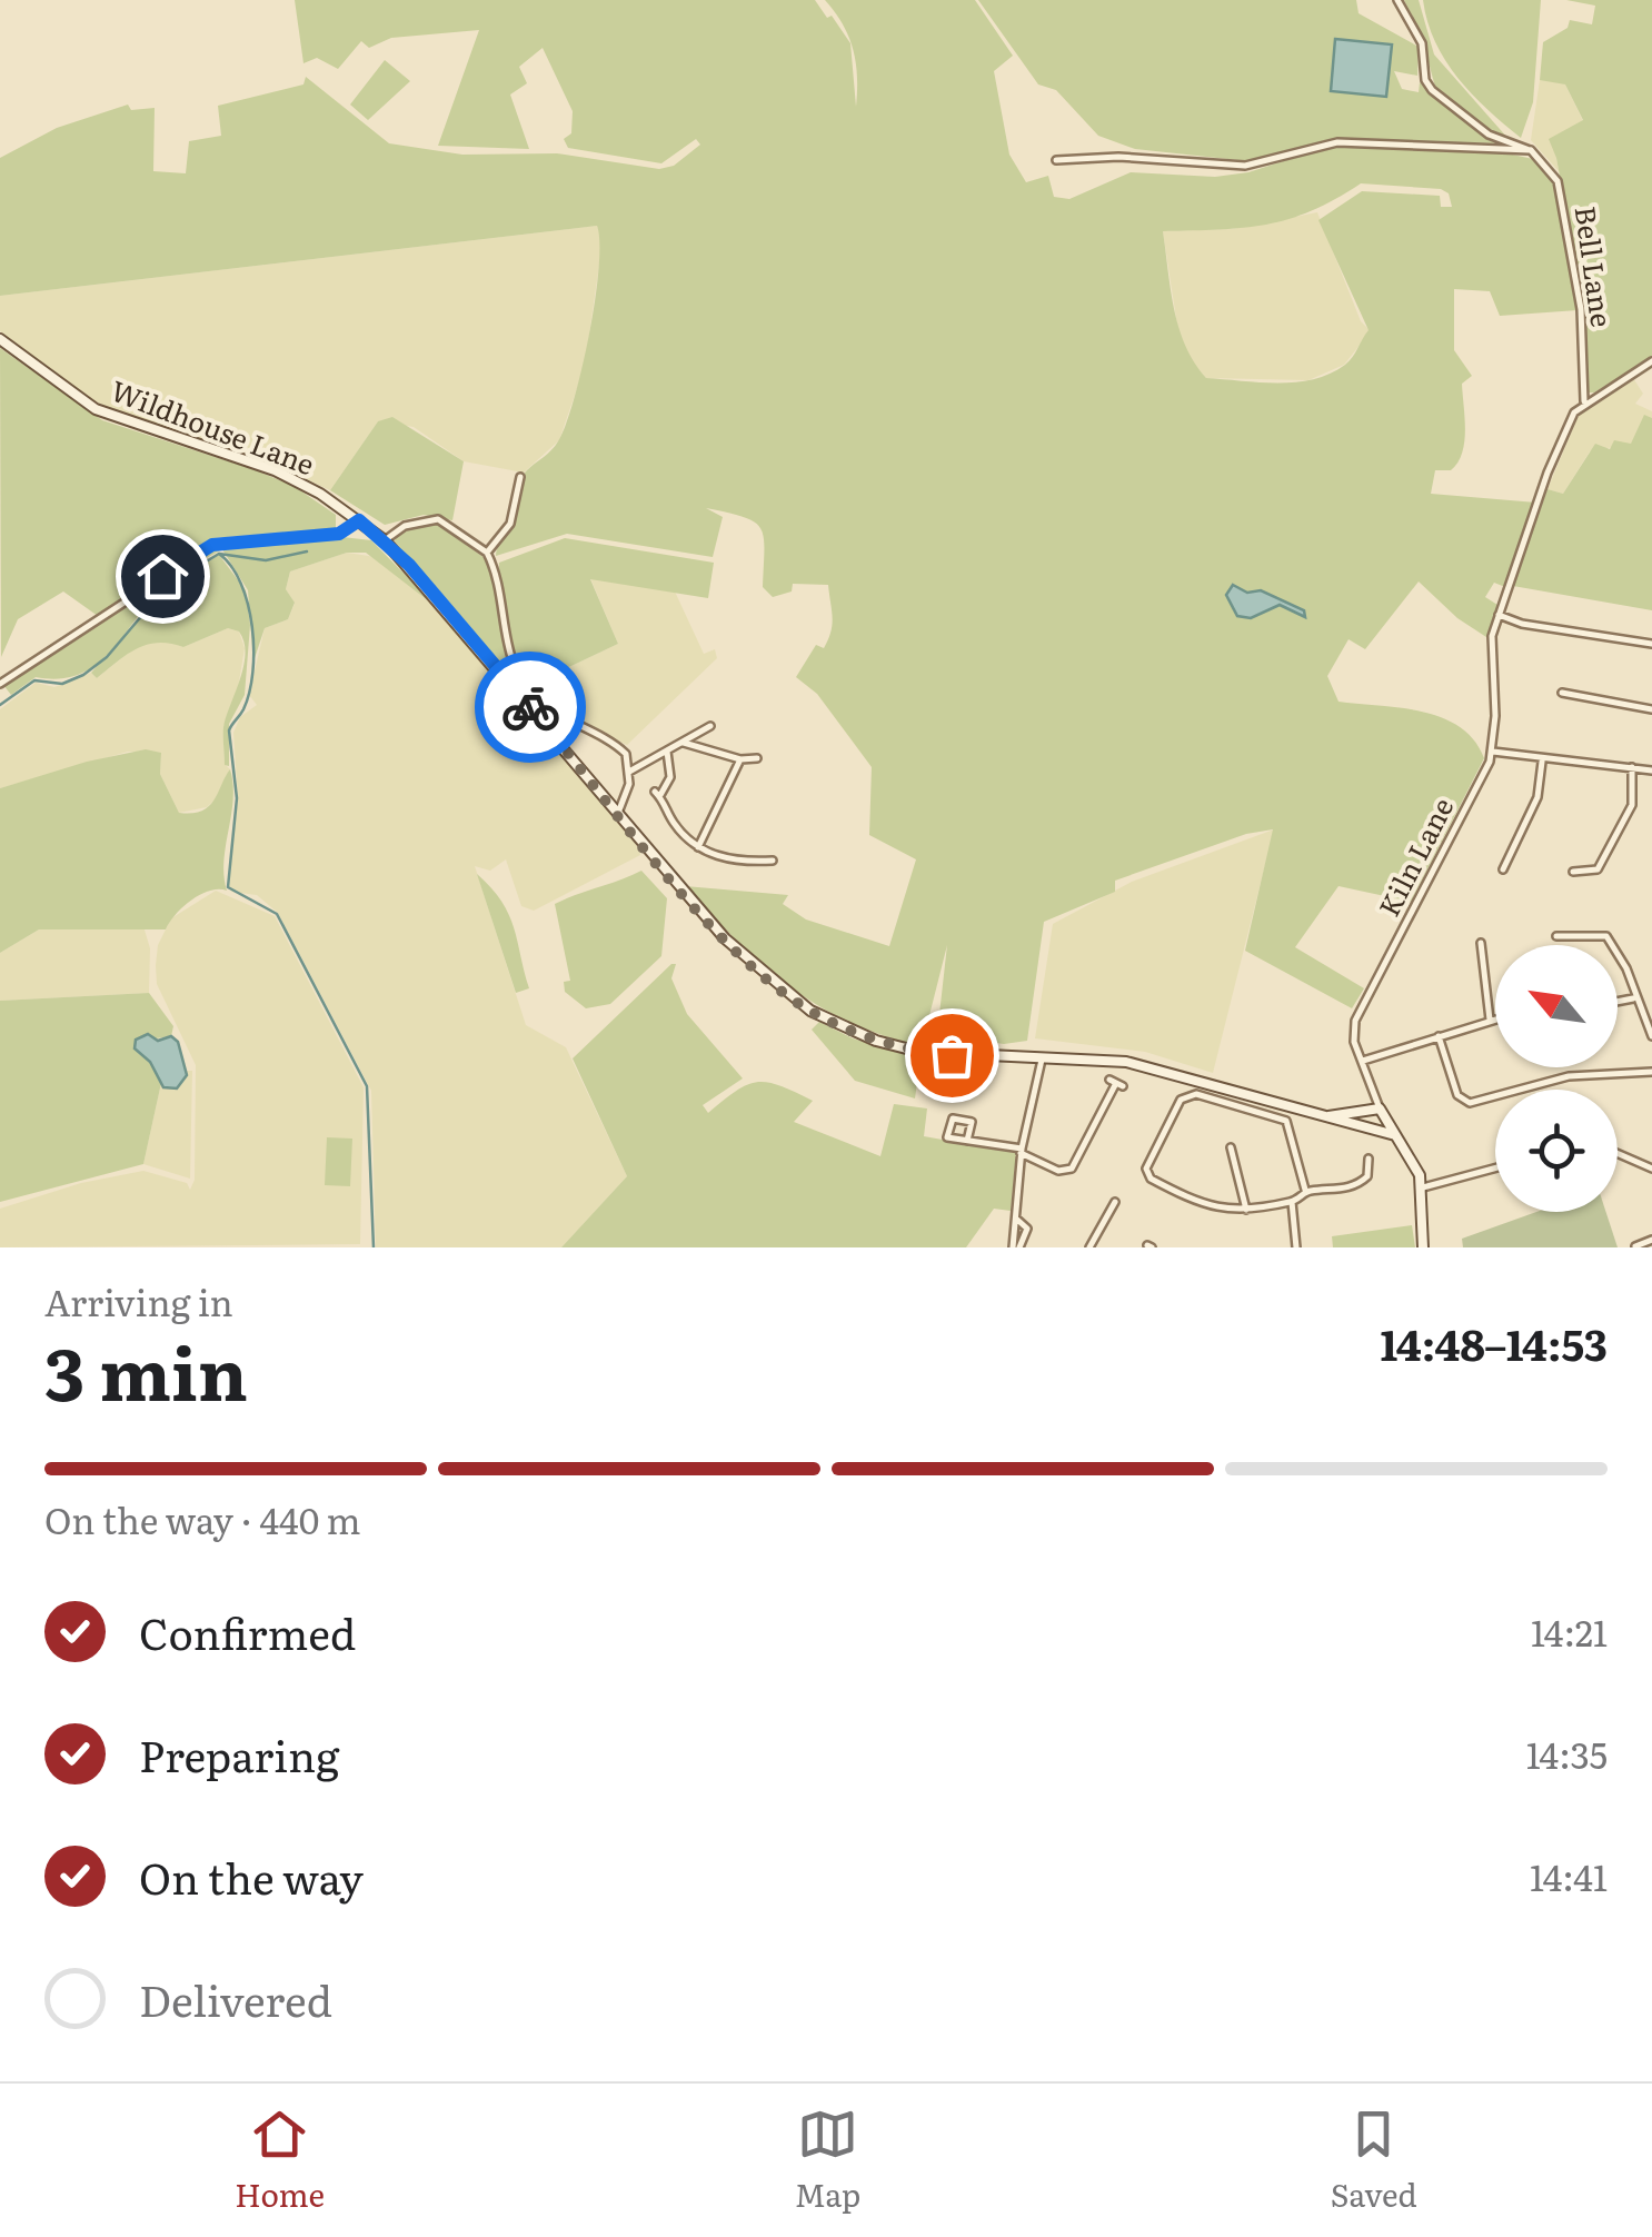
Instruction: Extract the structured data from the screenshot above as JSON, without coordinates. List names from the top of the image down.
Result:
{
  "streets": {
    "main road": ["Wildhouse Lane"],
    "street": ["Bell Lane", "Kiln Lane"]
  },
  "crossings": [
    ["Bell Lane", "Kiln Lane"],
    ["Wildhouse Lane", "Kiln Lane"]
  ],
  "north": "top left",
  "page": {
    "heading": ["3 min", "Arriving in", "14:48–14:53"],
    "bar": "On the way · 440 m",
    "list": [
      ["Confirmed", "14:21"],
      ["Preparing", "14:35"],
      ["On the way", "14:41"],
      "Delivered"
    ],
    "tabs": ["Home", "Map", "Saved"]
  }
}
